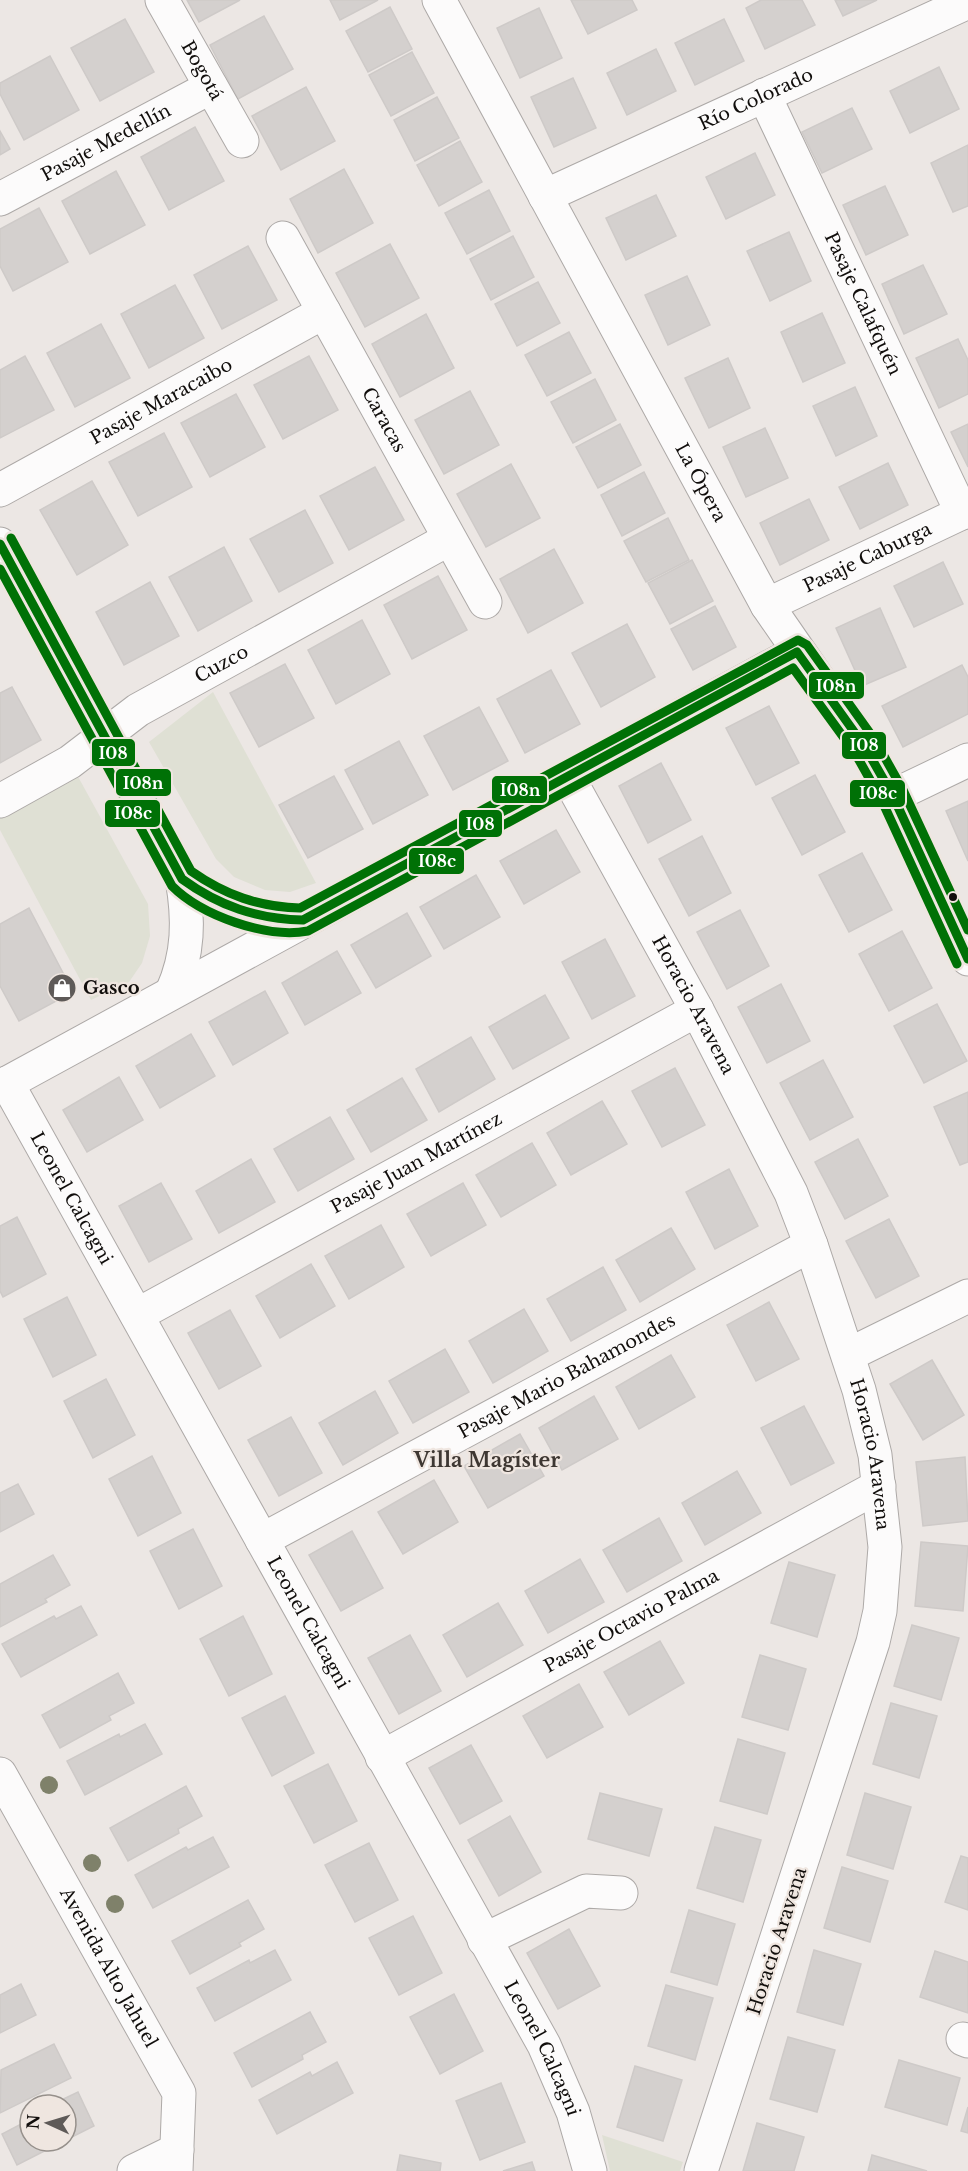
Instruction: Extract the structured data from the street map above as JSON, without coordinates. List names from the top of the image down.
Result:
{
  "streets": {
    "street": [
      "Bogotá",
      "Río Colorado",
      "Pasaje Medellín",
      "Pasaje Calafquén",
      "Pasaje Maracaibo",
      "Caracas",
      "La Ópera",
      "Pasaje Caburga",
      "Cuzco",
      "Horacio Aravena",
      "Pasaje Juan Martínez",
      "Leonel Calcagni",
      "Pasaje Mario Bahamondes",
      "Pasaje Octavio Palma",
      "Avenida Alto Jahuel"
    ]
  },
  "crossings": [
    ["Bogotá", "Pasaje Medellín"],
    ["Río Colorado", "Pasaje Calafquén"],
    ["Río Colorado", "La Ópera"],
    ["Pasaje Calafquén", "Pasaje Caburga"],
    ["Pasaje Maracaibo", "Caracas"],
    ["Caracas", "Cuzco"],
    ["La Ópera", "Pasaje Caburga"],
    ["Horacio Aravena", "Pasaje Juan Martínez"],
    ["Horacio Aravena", "Pasaje Mario Bahamondes"],
    ["Horacio Aravena", "Pasaje Octavio Palma"],
    ["Pasaje Juan Martínez", "Leonel Calcagni"],
    ["Leonel Calcagni", "Pasaje Mario Bahamondes"],
    ["Leonel Calcagni", "Pasaje Octavio Palma"]
  ],
  "districts": ["Villa Magíster"],
  "places": {
    "shop": ["Gasco"]
  },
  "lines": ["transit line I08n", "transit line I08", "transit line I08c"],
  "north": "left"
}
